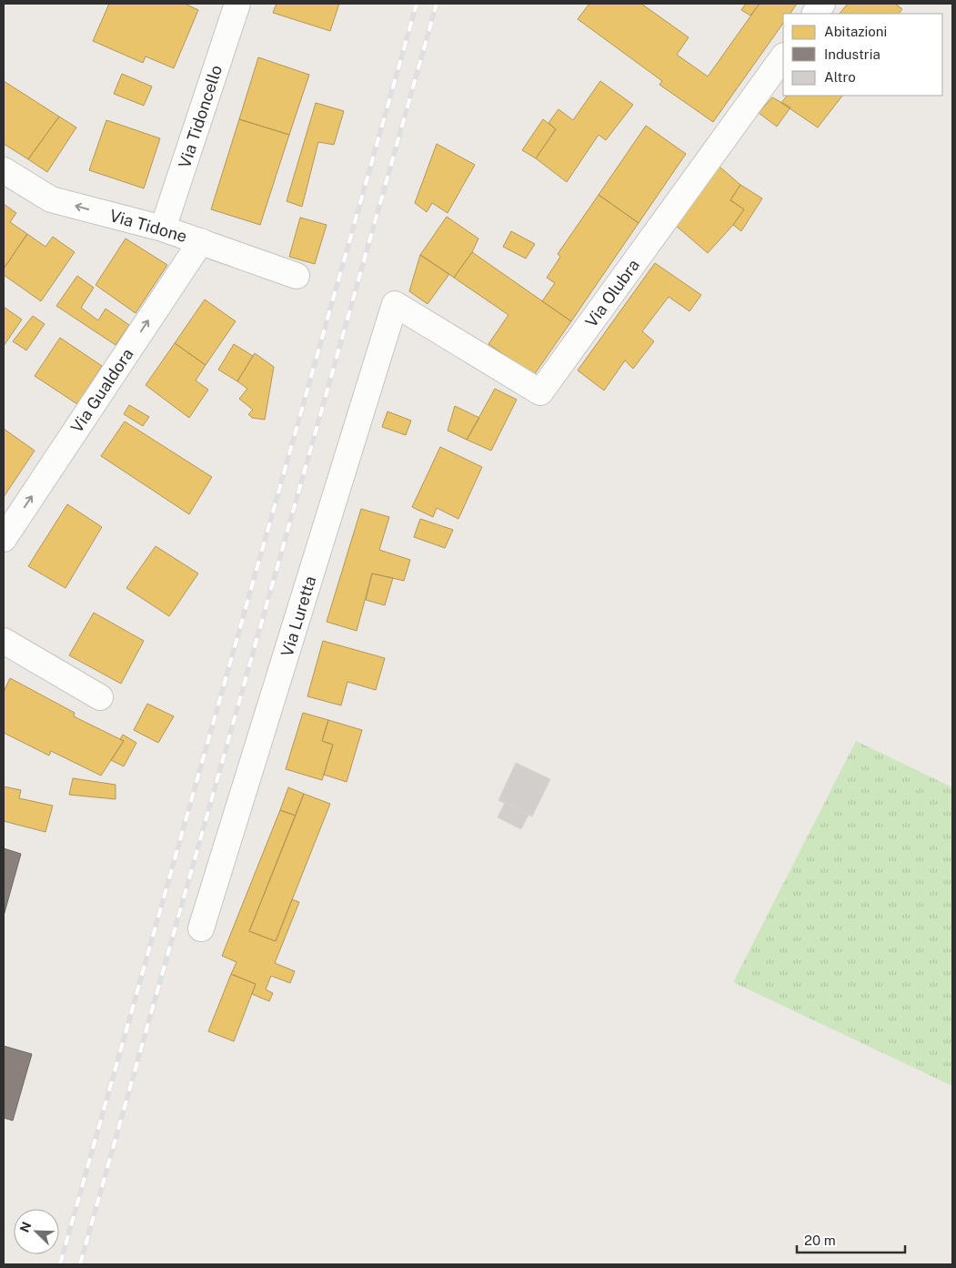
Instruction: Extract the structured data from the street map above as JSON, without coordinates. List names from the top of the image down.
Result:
{
  "streets": {
    "street": [
      "Via Tidoncello",
      "Via Tidone",
      "Via Olubra",
      "Via Gualdora",
      "Via Luretta"
    ]
  },
  "crossings": [
    ["Via Tidoncello", "Via Tidone"],
    ["Via Tidone", "Via Gualdora"],
    ["Via Olubra", "Via Luretta"]
  ],
  "one_way": ["Via Tidone", "Via Gualdora"],
  "legend": ["Abitazioni", "Industria", "Altro"],
  "scale_bar": "20 m",
  "north": "top left"
}
